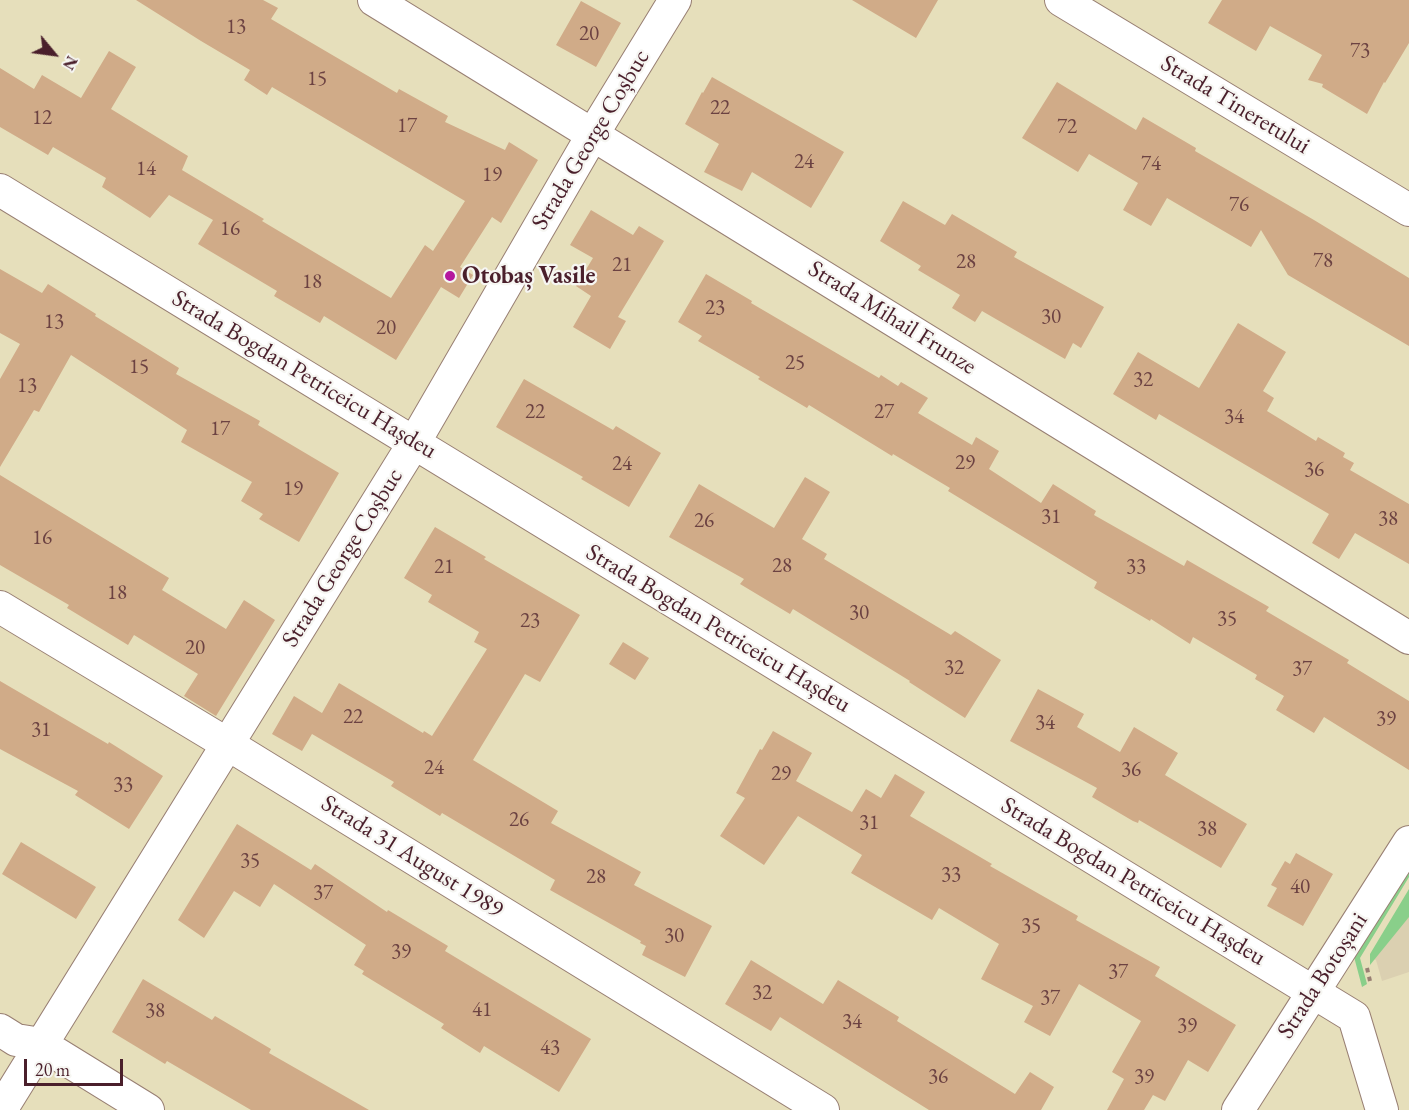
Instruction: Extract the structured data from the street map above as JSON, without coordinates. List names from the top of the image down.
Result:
{
  "streets": {
    "street": [
      "Strada Tineretului",
      "Strada George Coșbuc",
      "Strada Mihail Frunze",
      "Strada Bogdan Petriceicu Hașdeu",
      "Strada 31 August 1989",
      "Strada Botoșani"
    ]
  },
  "crossings": [
    ["Strada George Coșbuc", "Strada Mihail Frunze"],
    ["Strada George Coșbuc", "Strada Bogdan Petriceicu Hașdeu"],
    ["Strada George Coșbuc", "Strada 31 August 1989"],
    ["Strada Bogdan Petriceicu Hașdeu", "Strada Botoșani"]
  ],
  "places": ["Otobaș Vasile"],
  "house_numbers": [
    "13",
    "20",
    "73",
    "15",
    "22",
    "12",
    "17",
    "72",
    "24",
    "74",
    "14",
    "19",
    "76",
    "16",
    "78",
    "28",
    "21",
    "18",
    "23",
    "30",
    "13",
    "20",
    "25",
    "15",
    "32",
    "13",
    "22",
    "27",
    "34",
    "17",
    "29",
    "24",
    "36",
    "19",
    "31",
    "38",
    "26",
    "16",
    "28",
    "21",
    "33",
    "18",
    "30",
    "35",
    "23",
    "20",
    "32",
    "37",
    "22",
    "39",
    "34",
    "31",
    "24",
    "36",
    "29",
    "33",
    "26",
    "31",
    "38",
    "35",
    "33",
    "28",
    "40",
    "37",
    "35",
    "30",
    "39",
    "37",
    "32",
    "37",
    "41",
    "38",
    "34",
    "39",
    "43",
    "36",
    "39"
  ],
  "scale_bar": "20 m",
  "north": "bottom right"
}
